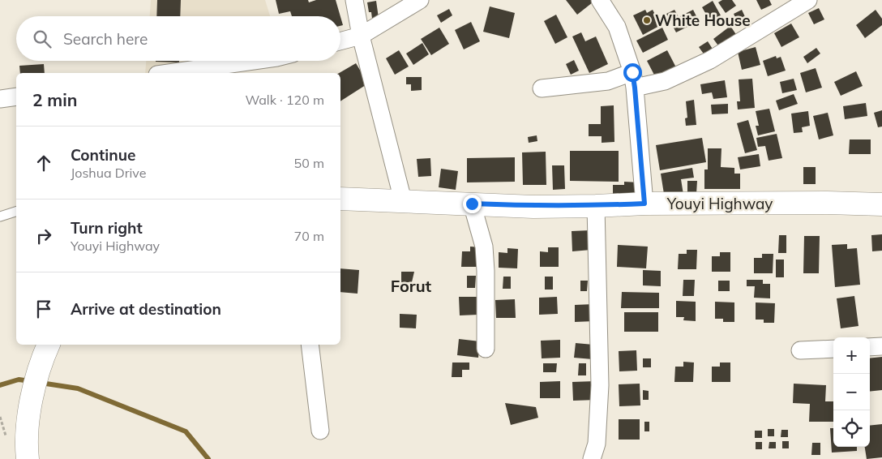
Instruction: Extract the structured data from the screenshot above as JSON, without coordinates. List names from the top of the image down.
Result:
{
  "streets": {
    "main road": ["Youyi Highway"]
  },
  "districts": ["Forut"],
  "places": ["White House"],
  "page": {
    "search": "Search here",
    "heading": ["2 min", "Walk · 120 m"],
    "list": [
      ["Continue", "Joshua Drive", "50 m"],
      ["Turn right", "Youyi Highway", "70 m"],
      "Arrive at destination"
    ],
    "map_buttons": ["+", "−"]
  }
}
